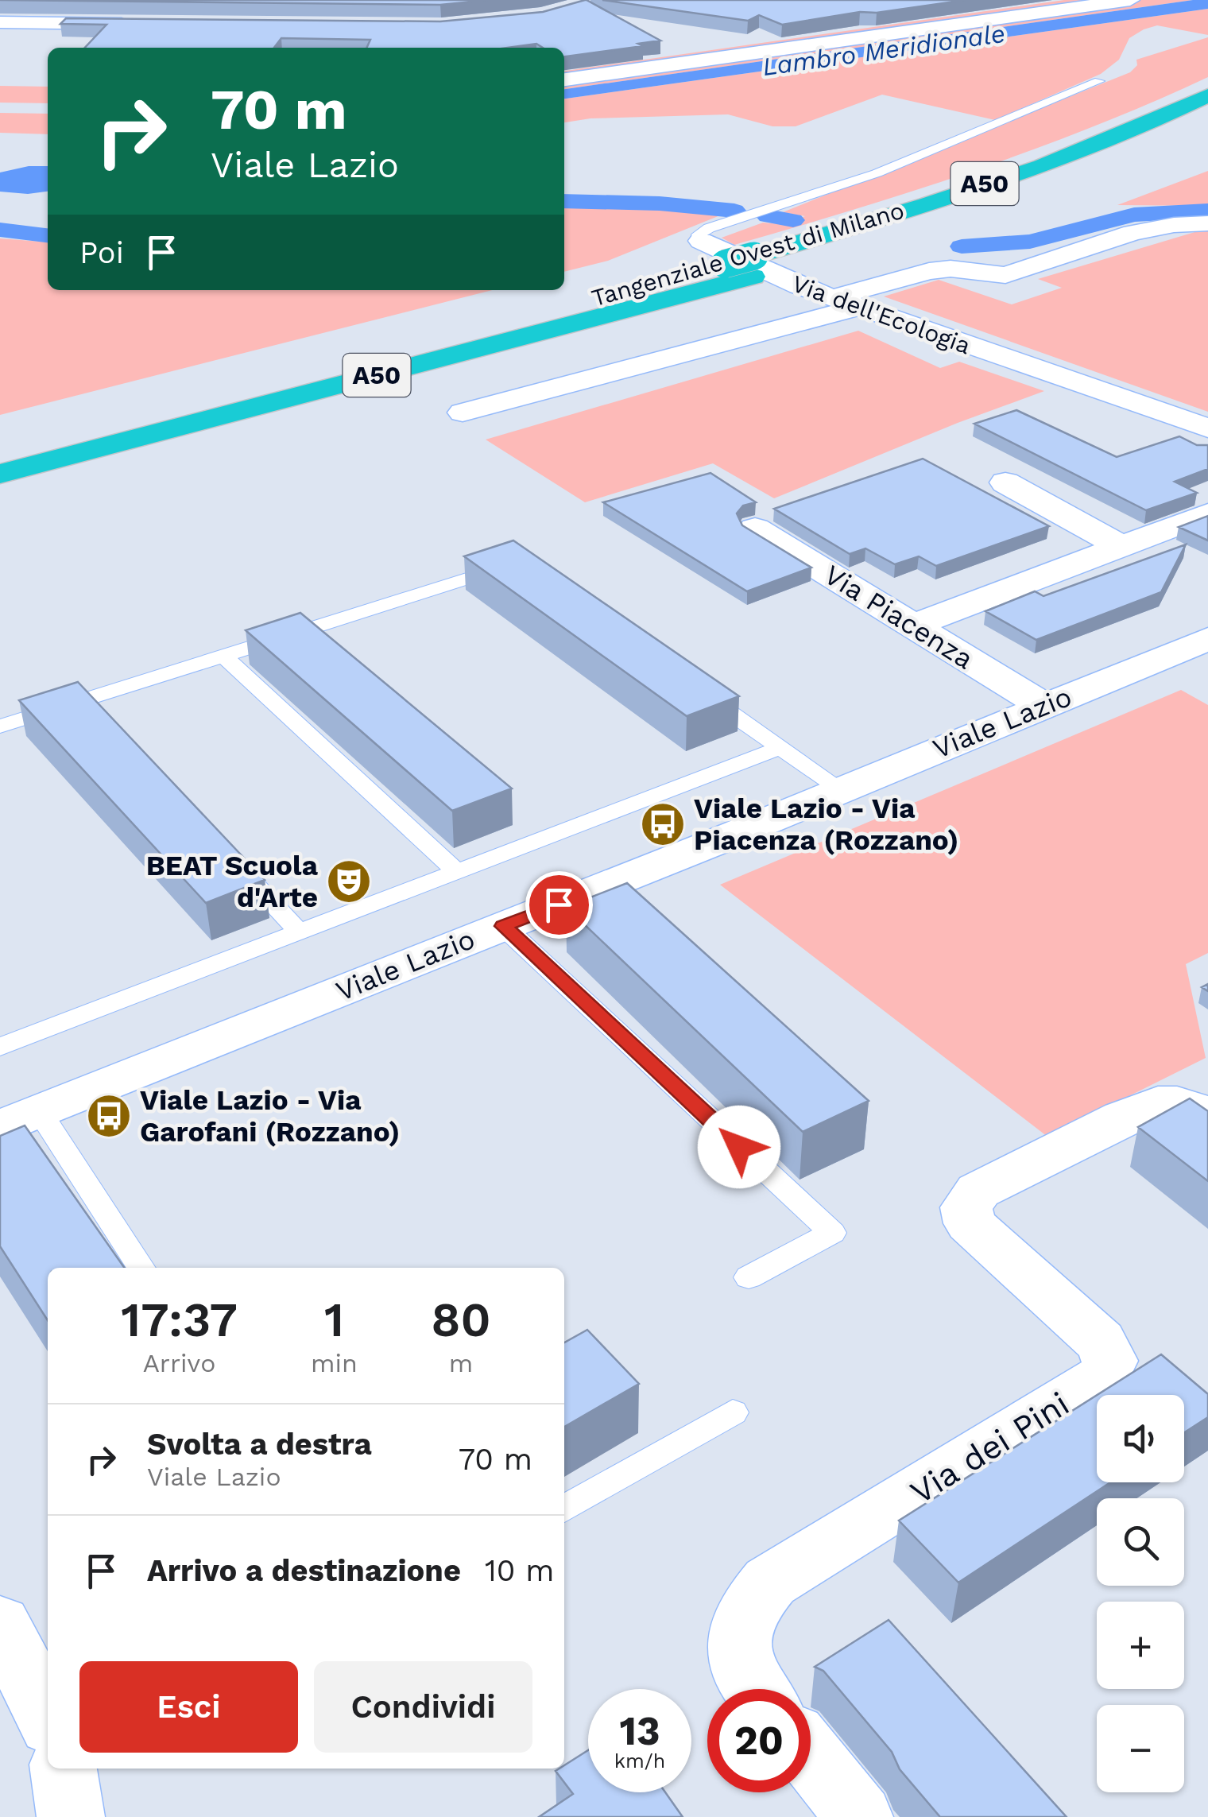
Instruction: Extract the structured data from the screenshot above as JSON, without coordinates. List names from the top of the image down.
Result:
{
  "streets": {
    "highway": ["A50", "Tangenziale Ovest di Milano"],
    "street": [
      "Via dell'Ecologia",
      "Via Piacenza",
      "Viale Lazio",
      "Via dei Pini"
    ]
  },
  "crossings": [
    ["Via Piacenza", "Viale Lazio"]
  ],
  "water": ["Lambro Meridionale"],
  "places": {
    "bus stop": ["Viale Lazio - Via Piacenza (Rozzano)", "Viale Lazio - Via Garofani (Rozzano)"],
    "theatre": ["BEAT Scuola d'Arte"]
  },
  "page": {
    "turn": ["70 m", "Viale Lazio"],
    "then": "Poi",
    "eta": [
      "17:37",
      "Arrivo",
      "1",
      "min",
      "80",
      "m"
    ],
    "map_buttons": ["+", "−"],
    "list": [
      {
        "name": "Svolta a destra",
        "note": "Viale Lazio",
        "value": "70 m"
      },
      {
        "name": "Arrivo a destinazione",
        "value": "10 m"
      }
    ],
    "buttons": ["Esci", "Condividi"],
    "speed": "13 km/h",
    "limit": "20"
  }
}
